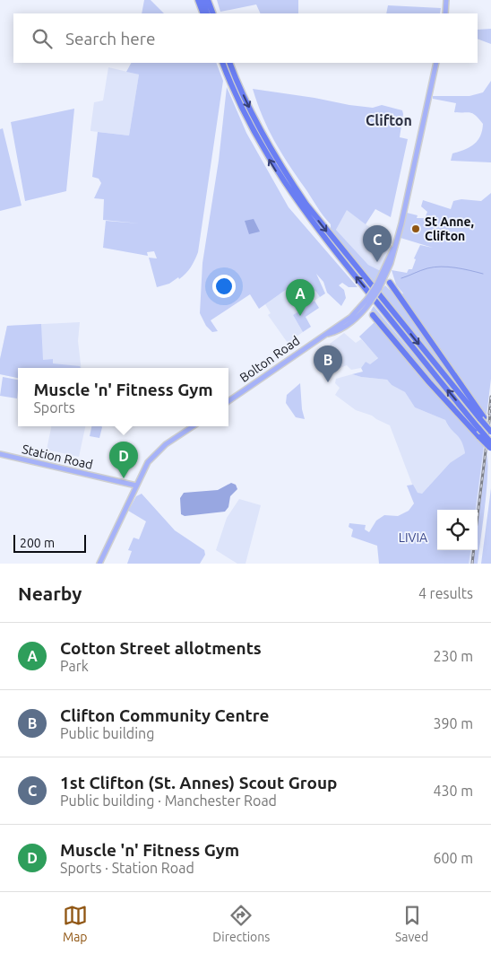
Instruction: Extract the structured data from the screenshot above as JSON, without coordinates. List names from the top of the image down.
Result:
{
  "streets": {
    "main road": ["Bolton Road", "Station Road"]
  },
  "districts": ["Clifton"],
  "parks": ["LIVIA"],
  "places": ["St Anne, Clifton"],
  "scale_bar": "200 m",
  "page": {
    "search": "Search here",
    "pins": [
      "C",
      "A",
      "B",
      "D"
    ],
    "popup": ["Muscle 'n' Fitness Gym", "Sports"],
    "scale": "200 m",
    "heading": ["Nearby", "4 results"],
    "list": [
      {
        "mark": "A",
        "name": "Cotton Street allotments",
        "note": "Park",
        "value": "230 m"
      },
      {
        "mark": "B",
        "name": "Clifton Community Centre",
        "note": "Public building",
        "value": "390 m"
      },
      {
        "mark": "C",
        "name": "1st Clifton (St. Annes) Scout Group",
        "note": "Public building · Manchester Road",
        "value": "430 m"
      },
      {
        "mark": "D",
        "name": "Muscle 'n' Fitness Gym",
        "note": "Sports · Station Road",
        "value": "600 m"
      }
    ],
    "nav": ["Map", "Directions", "Saved"]
  }
}
